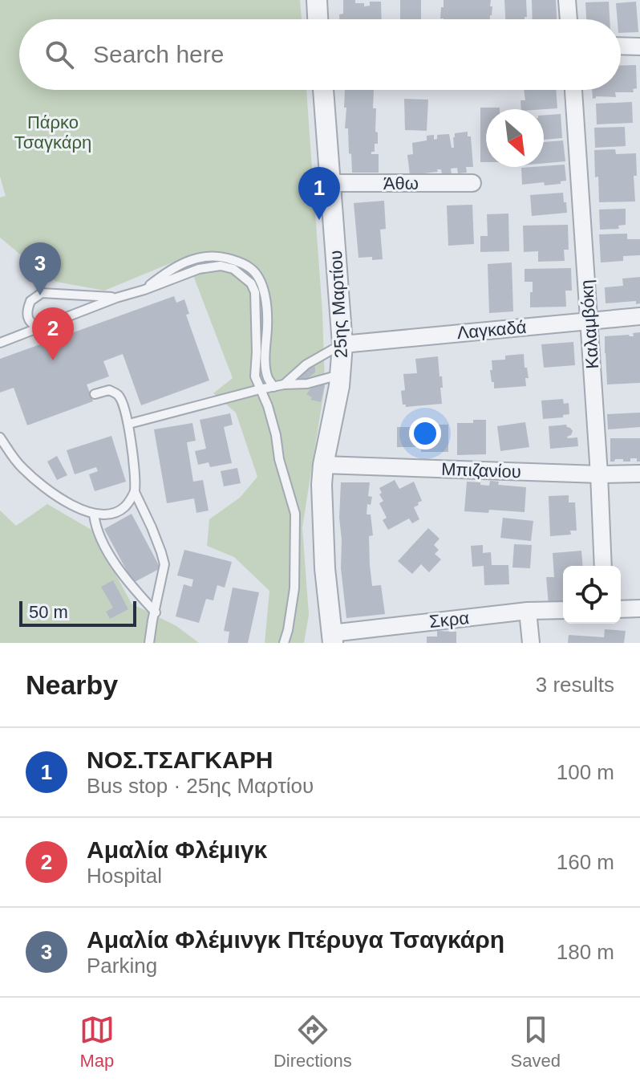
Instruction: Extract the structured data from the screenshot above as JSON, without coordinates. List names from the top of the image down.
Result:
{
  "streets": {
    "street": [
      "Άθω",
      "25ης Μαρτίου",
      "Καλαμβόκη",
      "Λαγκαδά",
      "Μπιζανίου",
      "Σκρα"
    ]
  },
  "crossings": [
    ["Άθω", "25ης Μαρτίου"],
    ["25ης Μαρτίου", "Λαγκαδά"],
    ["25ης Μαρτίου", "Μπιζανίου"],
    ["25ης Μαρτίου", "Σκρα"],
    ["Καλαμβόκη", "Λαγκαδά"],
    ["Καλαμβόκη", "Μπιζανίου"]
  ],
  "parks": ["Πάρκο Τσαγκάρη"],
  "scale_bar": "50 m",
  "north": "bottom right",
  "page": {
    "search": "Search here",
    "pins": ["1", "3", "2"],
    "scale": "50 m",
    "heading": ["Nearby", "3 results"],
    "list": [
      {
        "mark": "1",
        "name": "ΝΟΣ.ΤΣΑΓΚΑΡΗ",
        "note": "Bus stop · 25ης Μαρτίου",
        "value": "100 m"
      },
      {
        "mark": "2",
        "name": "Αμαλία Φλέμιγκ",
        "note": "Hospital",
        "value": "160 m"
      },
      {
        "mark": "3",
        "name": "Αμαλία Φλέμινγκ Πτέρυγα Τσαγκάρη",
        "note": "Parking",
        "value": "180 m"
      }
    ],
    "nav": ["Map", "Directions", "Saved"]
  }
}
